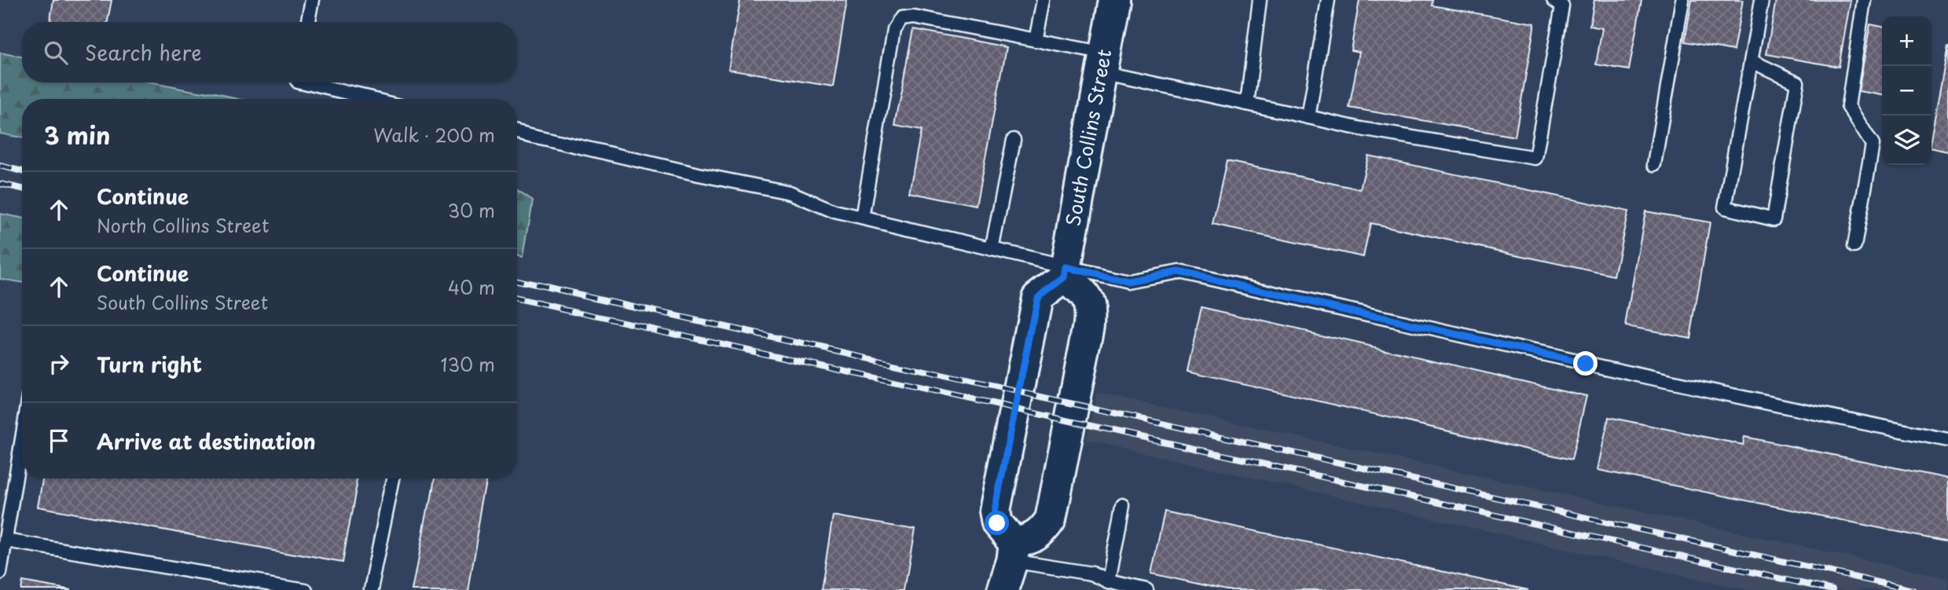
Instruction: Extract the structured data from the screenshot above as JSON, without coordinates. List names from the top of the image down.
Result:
{
  "streets": {
    "main road": ["South Collins Street"]
  },
  "page": {
    "map_buttons": ["+", "−"],
    "search": "Search here",
    "heading": ["3 min", "Walk · 200 m"],
    "list": [
      ["Continue", "North Collins Street", "30 m"],
      ["Continue", "South Collins Street", "40 m"],
      ["Turn right", "130 m"],
      "Arrive at destination"
    ]
  }
}
